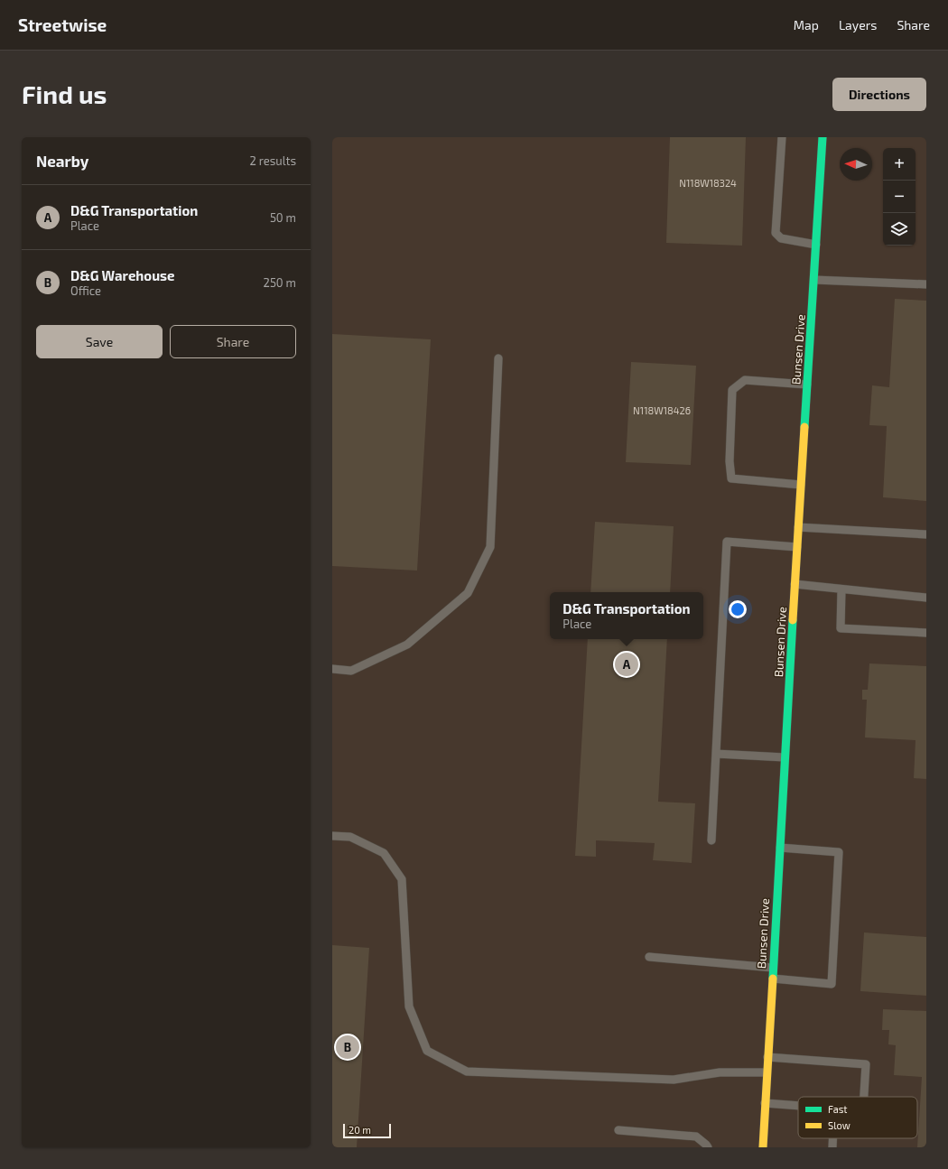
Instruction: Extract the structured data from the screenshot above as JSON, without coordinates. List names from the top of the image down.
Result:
{
  "streets": {
    "street": ["Bunsen Drive"]
  },
  "house_numbers": ["N118W18324", "N118W18426"],
  "legend": ["Fast", "Slow"],
  "scale_bar": "20 m",
  "north": "left",
  "page": {
    "header": "Streetwise",
    "nav": ["Map", "Layers", "Share"],
    "buttons": [
      "Directions",
      ["Save", "Share"]
    ],
    "title": "Find us",
    "heading": ["Nearby", "2 results"],
    "map_buttons": ["+", "−"],
    "list": [
      {
        "mark": "A",
        "name": "D&G Transportation",
        "note": "Place",
        "value": "50 m"
      },
      {
        "mark": "B",
        "name": "D&G Warehouse",
        "note": "Office",
        "value": "250 m"
      }
    ],
    "popup": ["D&G Transportation", "Place"],
    "pins": ["A", "B"],
    "scale": "20 m"
  }
}
